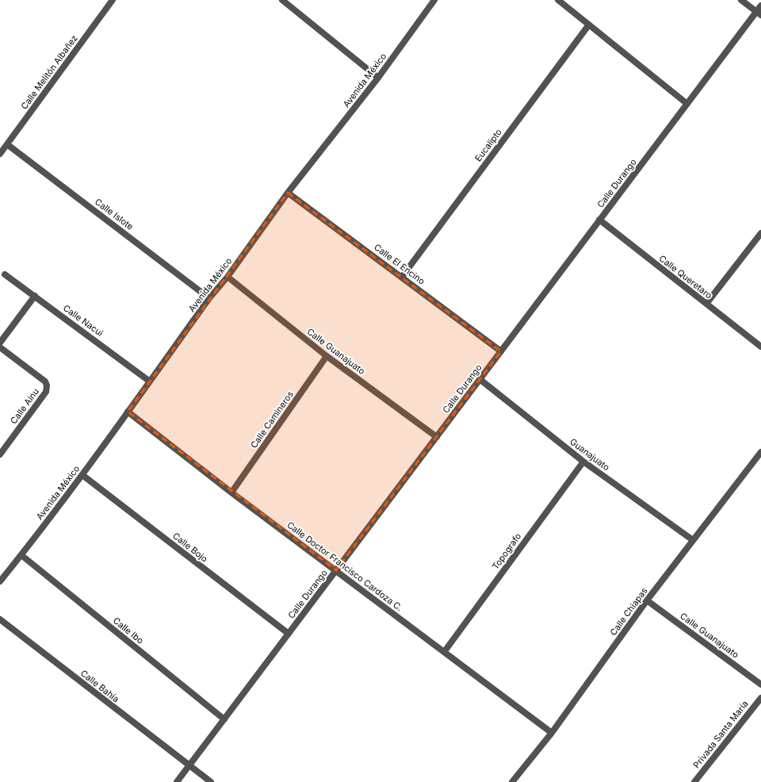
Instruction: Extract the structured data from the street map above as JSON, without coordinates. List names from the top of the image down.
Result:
{
  "streets": {
    "street": [
      "Calle Melitón Albañez",
      "Avenida México",
      "Eucalipto",
      "Calle Durango",
      "Calle Islote",
      "Calle El Encino",
      "Calle Queretaro",
      "Calle Nacui",
      "Calle Guanajuato",
      "Calle Ainu",
      "Calle Camineros",
      "Guanajuato",
      "Calle Bojo",
      "Topografo",
      "Calle Doctor Francisco Cardoza C.",
      "Calle Chiapas",
      "Calle Ibo",
      "Calle Bahía",
      "Privada Santa María"
    ]
  },
  "crossings": [
    ["Calle Melitón Albañez", "Calle Islote"],
    ["Avenida México", "Calle Islote"],
    ["Avenida México", "Calle El Encino"],
    ["Avenida México", "Calle Nacui"],
    ["Avenida México", "Calle Guanajuato"],
    ["Avenida México", "Calle Bojo"],
    ["Avenida México", "Calle Doctor Francisco Cardoza C."],
    ["Avenida México", "Calle Ibo"],
    ["Eucalipto", "Calle El Encino"],
    ["Calle Durango", "Calle El Encino"],
    ["Calle Durango", "Calle Queretaro"],
    ["Calle Durango", "Calle Guanajuato"],
    ["Calle Durango", "Guanajuato"],
    ["Calle Durango", "Calle Bojo"],
    ["Calle Durango", "Calle Doctor Francisco Cardoza C."],
    ["Calle Durango", "Calle Ibo"],
    ["Calle Durango", "Calle Bahía"],
    ["Calle Guanajuato", "Calle Camineros"],
    ["Calle Guanajuato", "Calle Chiapas"],
    ["Calle Camineros", "Calle Doctor Francisco Cardoza C."],
    ["Guanajuato", "Topografo"],
    ["Guanajuato", "Calle Chiapas"],
    ["Topografo", "Calle Doctor Francisco Cardoza C."],
    ["Calle Doctor Francisco Cardoza C.", "Calle Chiapas"]
  ]
}
